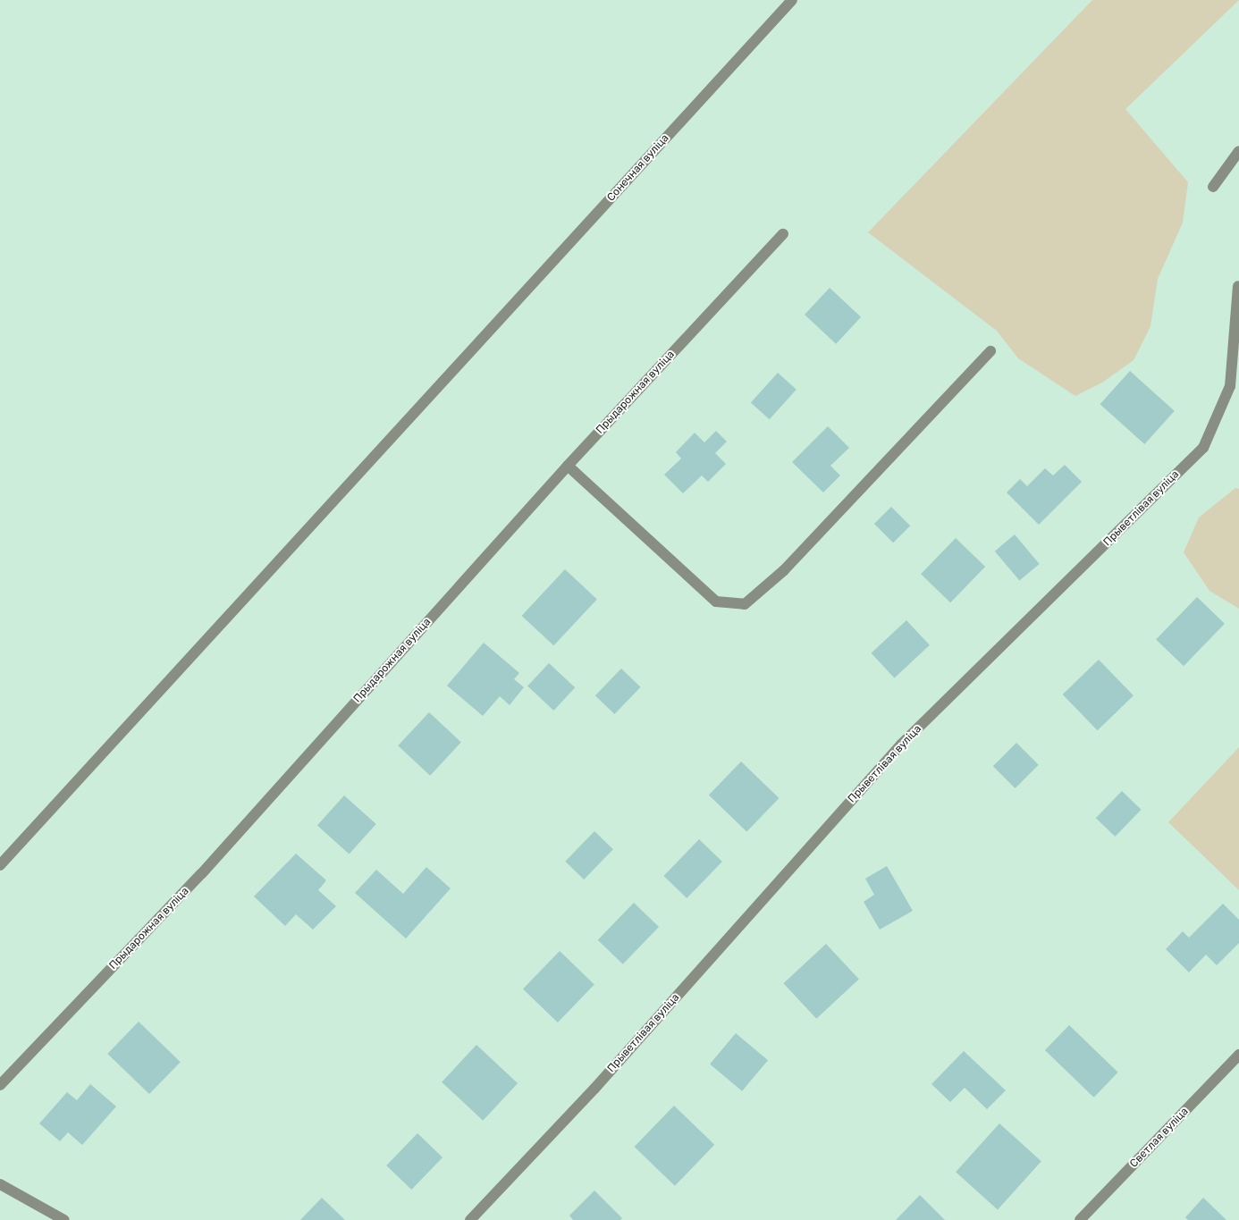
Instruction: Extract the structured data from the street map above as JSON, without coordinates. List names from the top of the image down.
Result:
{
  "streets": {
    "street": [
      "Сонечная вуліца",
      "Прыдарожная вуліца",
      "Прыветлівая вуліца",
      "Светлая вуліца"
    ]
  }
}
